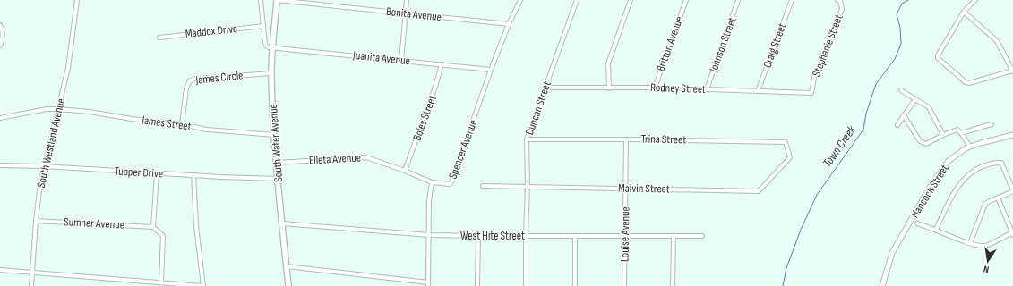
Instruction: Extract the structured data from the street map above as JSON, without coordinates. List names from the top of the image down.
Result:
{
  "streets": {
    "main road": ["South Water Avenue"],
    "street": [
      "Bonita Avenue",
      "Maddox Drive",
      "Britton Avenue",
      "Johnson Street",
      "Craig Street",
      "Stephanie Street",
      "Juanita Avenue",
      "James Circle",
      "Rodney Street",
      "Duncan Street",
      "Boles Street",
      "James Street",
      "Trina Street",
      "South Westland Avenue",
      "Spencer Avenue",
      "Elleta Avenue",
      "Tupper Drive",
      "Malvin Street",
      "Hancock Street",
      "Sumner Avenue",
      "Louise Avenue",
      "West Hite Street"
    ]
  },
  "crossings": [
    ["Bonita Avenue", "South Water Avenue"],
    ["Bonita Avenue", "Spencer Avenue"],
    ["Britton Avenue", "Rodney Street"],
    ["Johnson Street", "Rodney Street"],
    ["Craig Street", "Rodney Street"],
    ["Stephanie Street", "Rodney Street"],
    ["Juanita Avenue", "Boles Street"],
    ["Juanita Avenue", "South Water Avenue"],
    ["Juanita Avenue", "Spencer Avenue"],
    ["James Circle", "James Street"],
    ["James Circle", "South Water Avenue"],
    ["Rodney Street", "Duncan Street"],
    ["Duncan Street", "Trina Street"],
    ["Duncan Street", "Malvin Street"],
    ["Duncan Street", "West Hite Street"],
    ["Boles Street", "Elleta Avenue"],
    ["James Street", "South Westland Avenue"],
    ["James Street", "South Water Avenue"],
    ["Trina Street", "Malvin Street"],
    ["Trina Street", "Louise Avenue"],
    ["South Westland Avenue", "Tupper Drive"],
    ["South Westland Avenue", "Sumner Avenue"],
    ["South Water Avenue", "Elleta Avenue"],
    ["South Water Avenue", "Tupper Drive"],
    ["South Water Avenue", "West Hite Street"],
    ["Spencer Avenue", "Elleta Avenue"],
    ["Spencer Avenue", "West Hite Street"],
    ["Malvin Street", "Louise Avenue"],
    ["Louise Avenue", "West Hite Street"]
  ],
  "water": ["Town Creek"],
  "north": "bottom"
}
